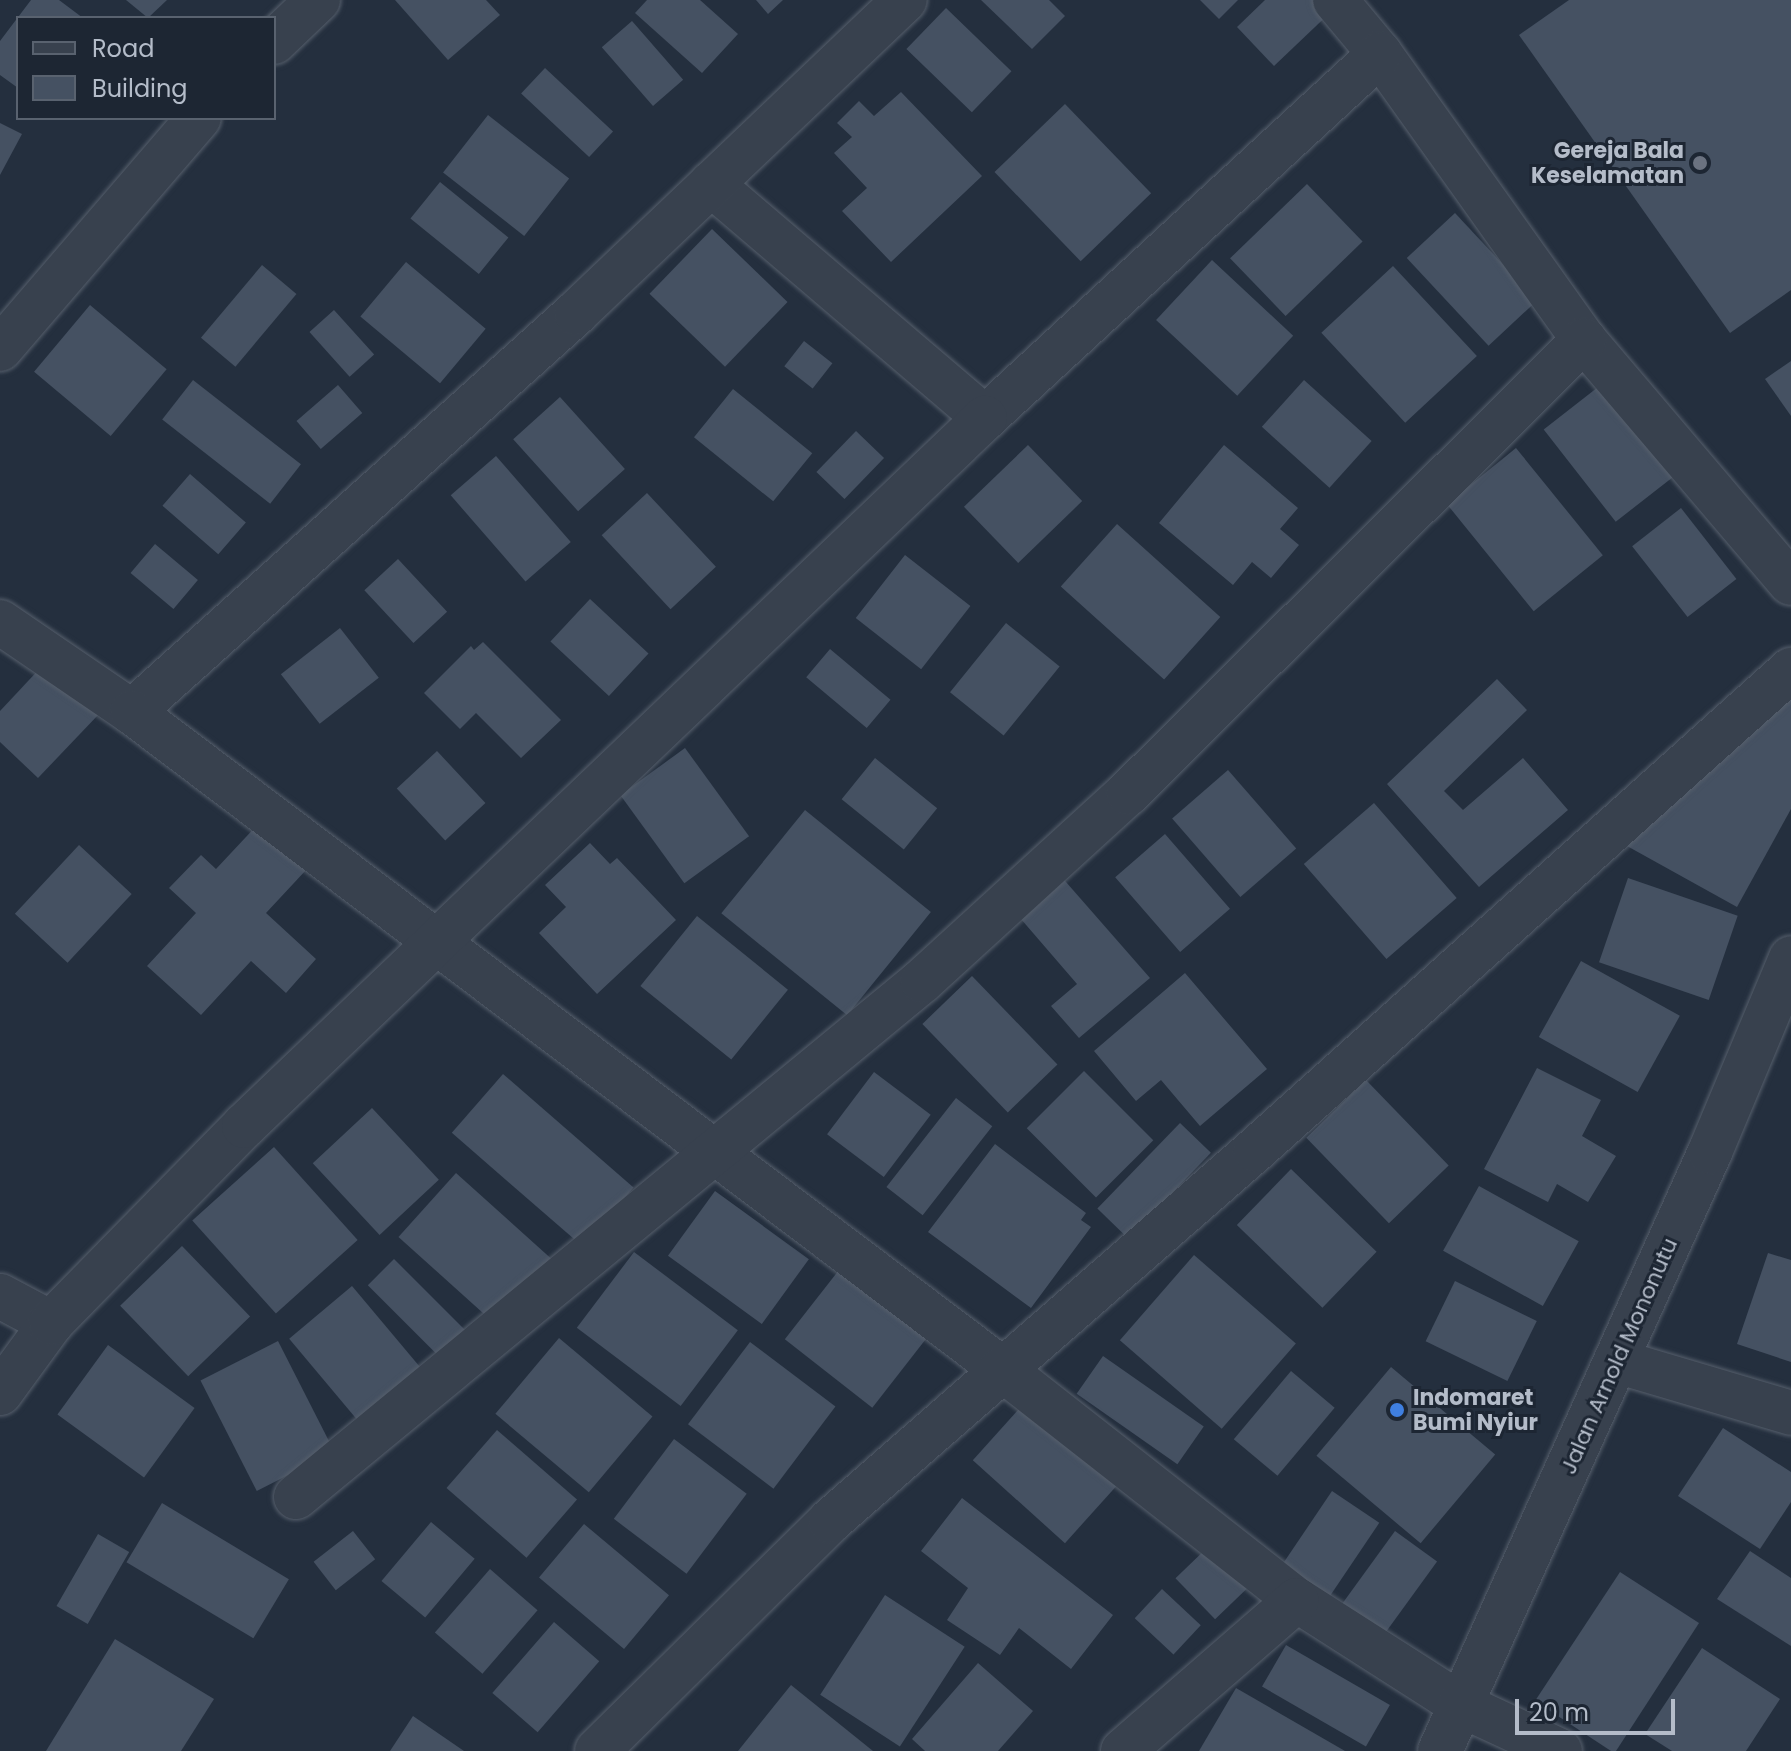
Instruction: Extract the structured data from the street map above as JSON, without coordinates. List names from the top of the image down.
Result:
{
  "streets": {
    "street": ["Jalan Arnold Mononutu"]
  },
  "places": ["Gereja Bala Keselamatan", "Indomaret Bumi Nyiur"],
  "legend": ["Road", "Building"],
  "scale_bar": "20 m"
}
